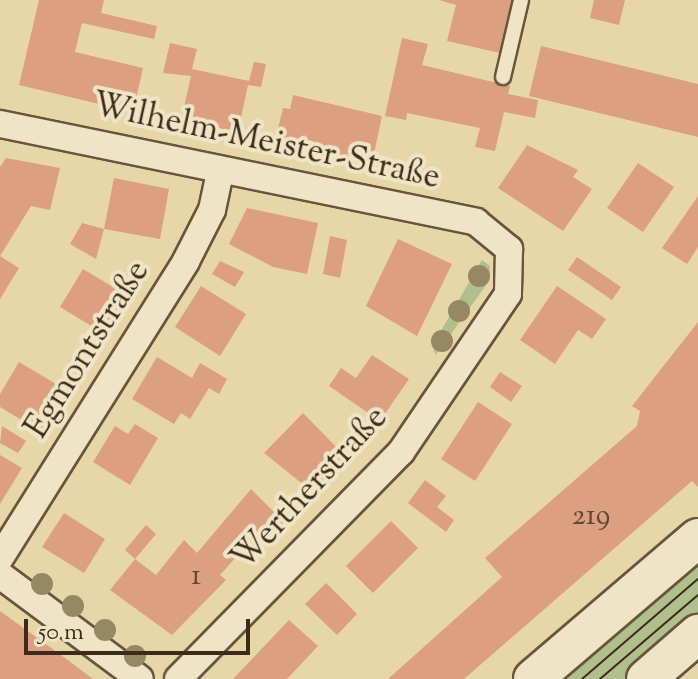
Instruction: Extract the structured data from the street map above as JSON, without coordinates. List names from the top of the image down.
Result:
{
  "streets": {
    "street": ["Wilhelm-Meister-Straße", "Egmontstraße", "Wertherstraße"]
  },
  "crossings": [
    ["Wilhelm-Meister-Straße", "Egmontstraße"],
    ["Wilhelm-Meister-Straße", "Wertherstraße"]
  ],
  "house_numbers": ["219", "1"],
  "scale_bar": "50 m"
}
